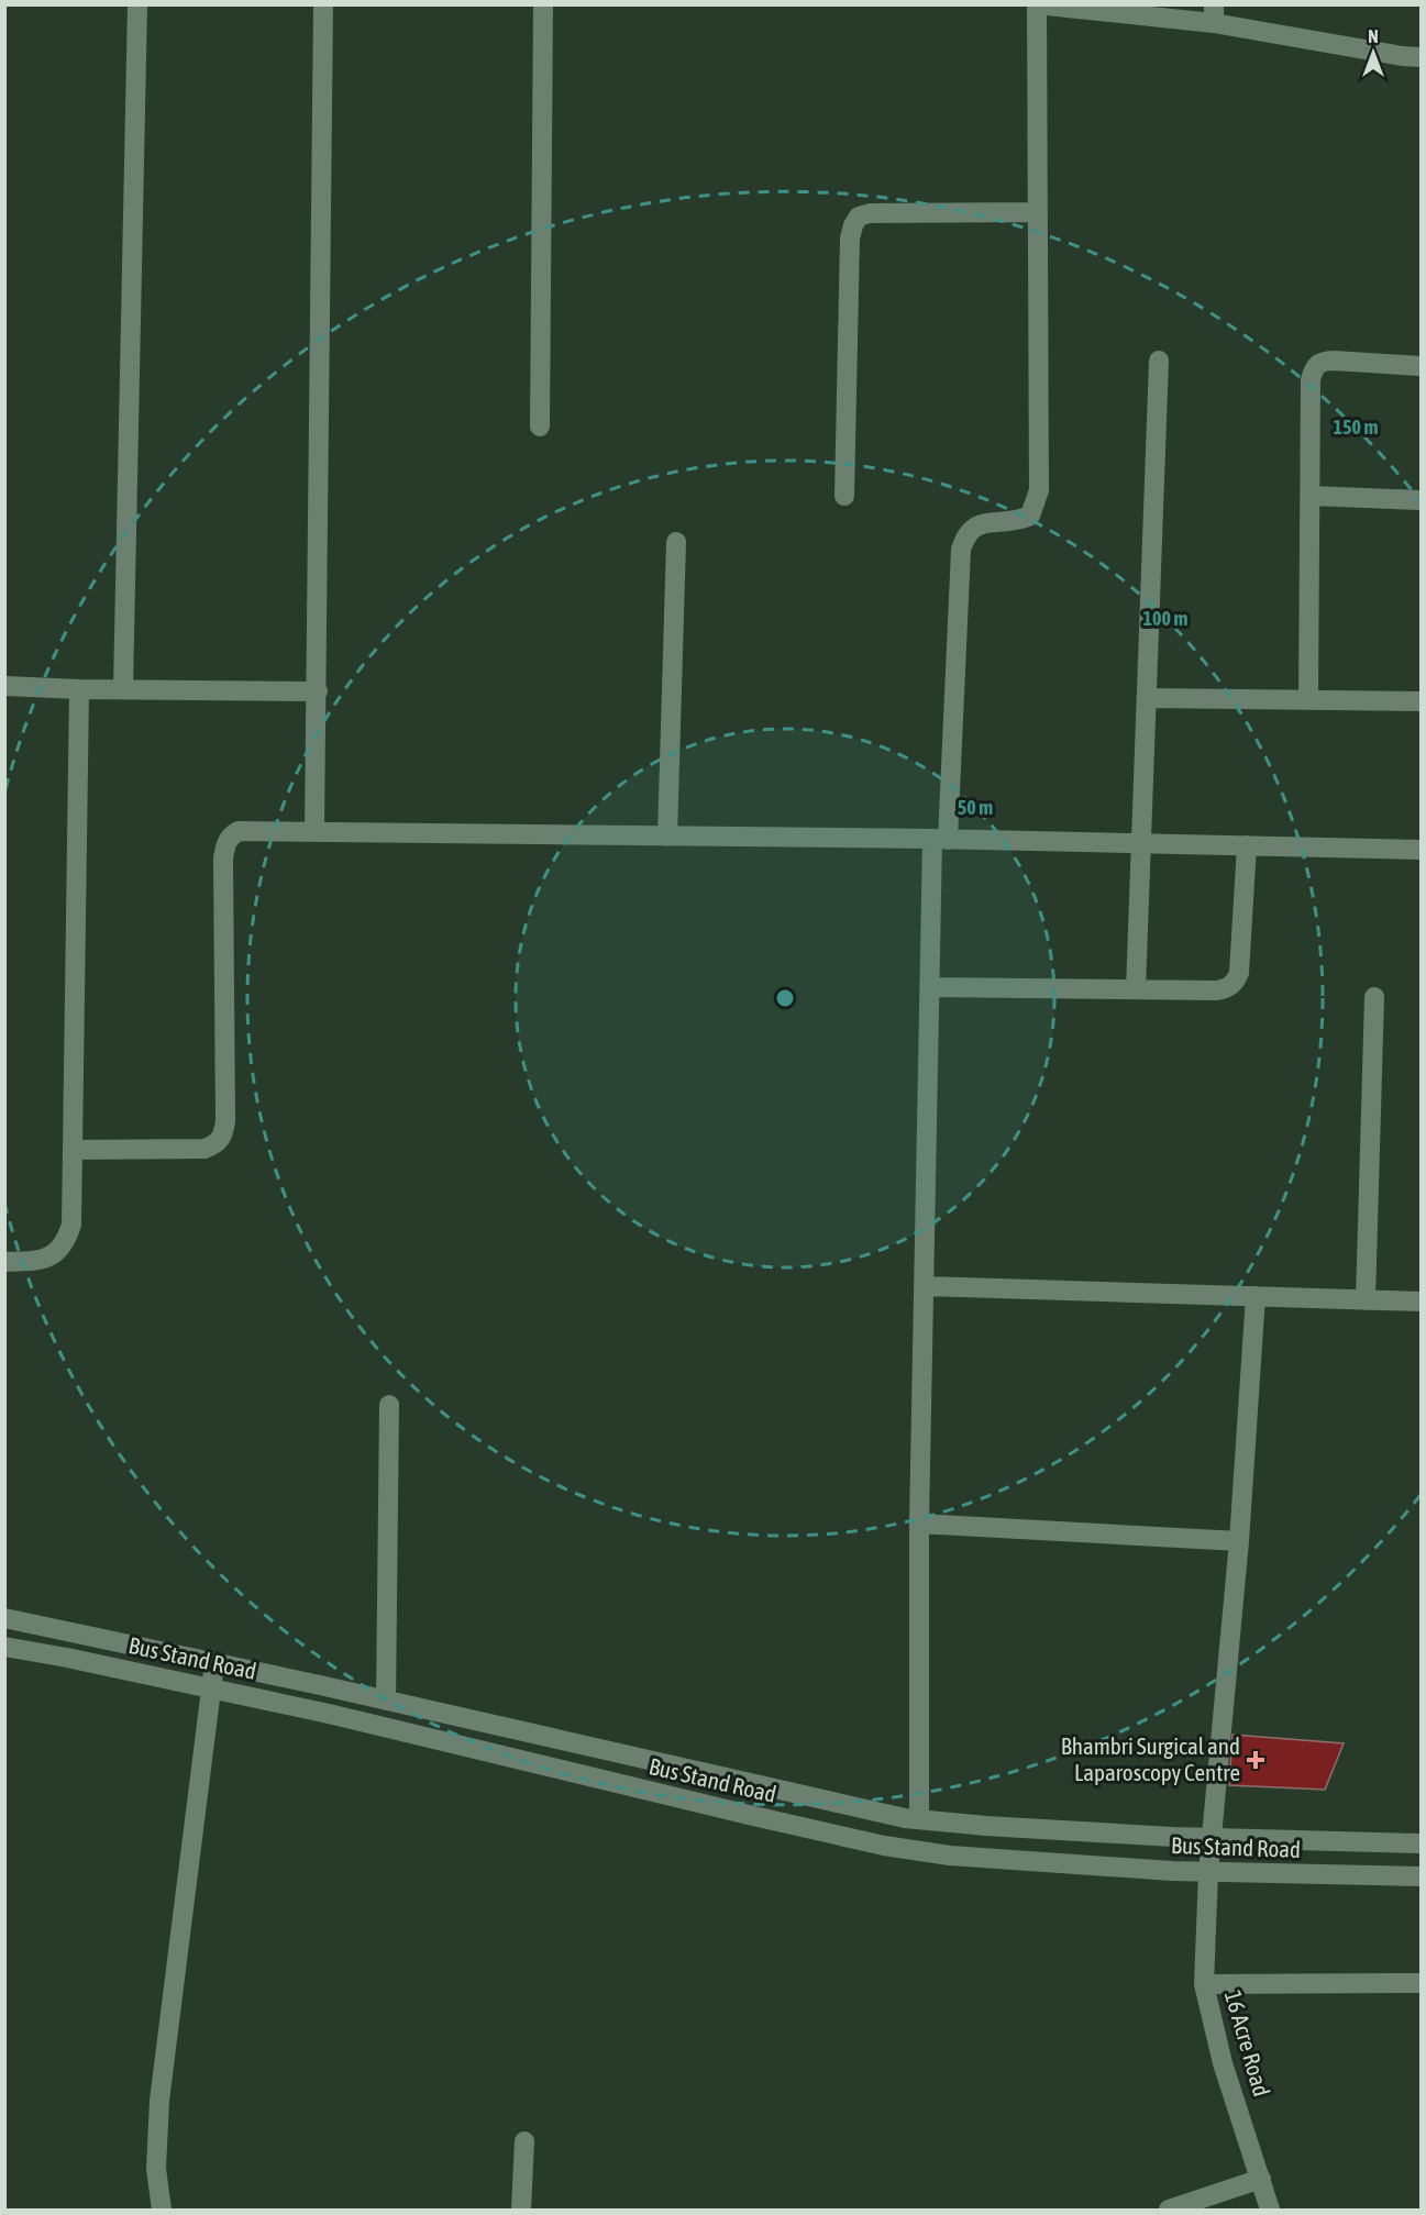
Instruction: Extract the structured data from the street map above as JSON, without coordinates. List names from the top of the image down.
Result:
{
  "streets": {
    "street": ["Bus Stand Road", "16 Acre Road"]
  },
  "places": {
    "health": ["Bhambri Surgical and Laparoscopy Centre"]
  },
  "north": "top",
  "rings": ["150 m", "100 m", "50 m"]
}
